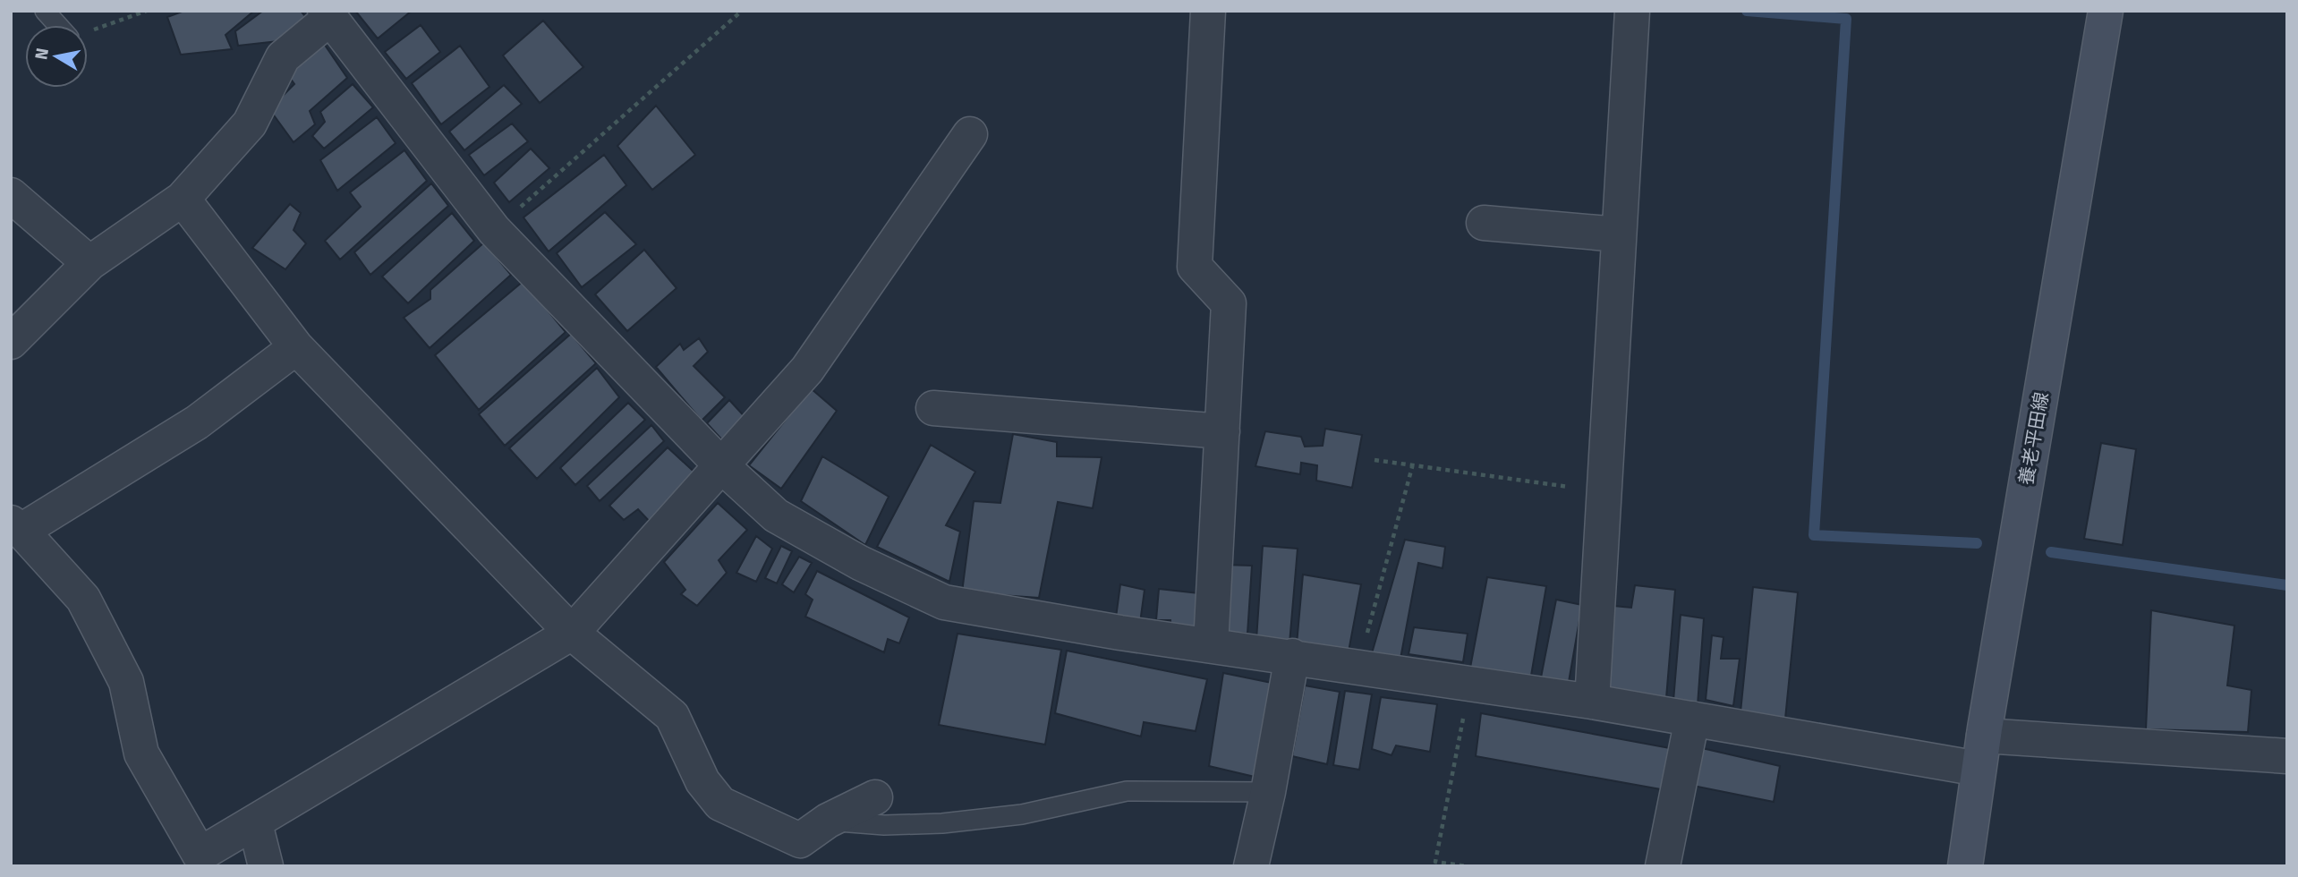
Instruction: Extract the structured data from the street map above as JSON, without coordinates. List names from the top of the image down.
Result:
{
  "streets": {
    "main road": ["養老平田線"]
  },
  "north": "left"
}
